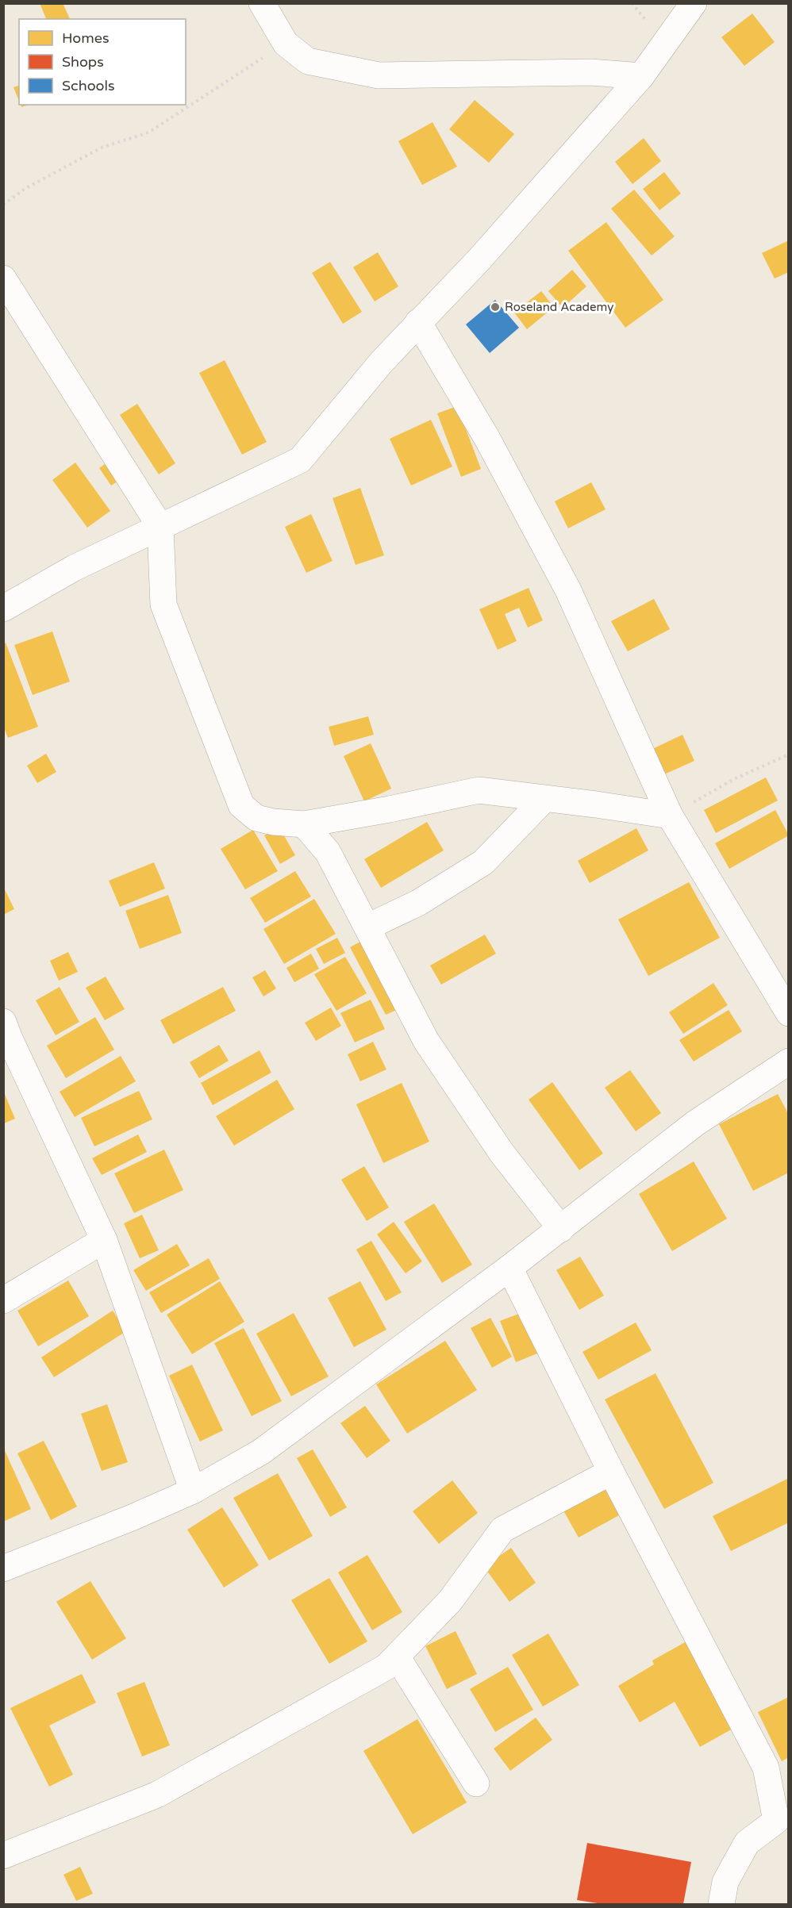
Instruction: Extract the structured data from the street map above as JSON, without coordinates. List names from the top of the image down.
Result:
{
  "places": ["Roseland Academy"],
  "legend": ["Homes", "Shops", "Schools"]
}
